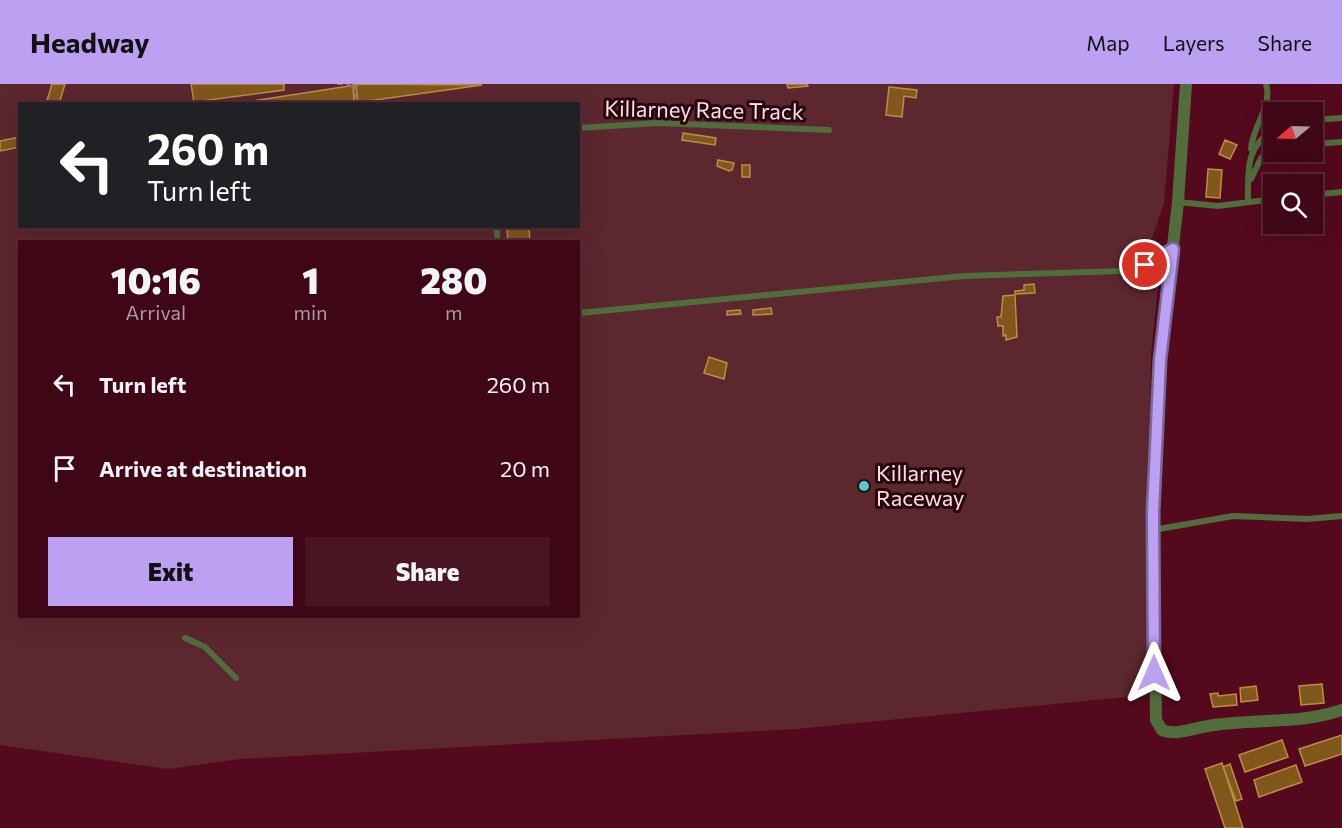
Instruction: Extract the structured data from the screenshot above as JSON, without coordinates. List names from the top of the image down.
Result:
{
  "streets": {
    "lane": ["Killarney Race Track"]
  },
  "places": ["Killarney Raceway"],
  "north": "left",
  "page": {
    "header": "Headway",
    "nav": ["Map", "Layers", "Share"],
    "turn": ["260 m", "Turn left"],
    "eta": [
      "10:16",
      "Arrival",
      "1",
      "min",
      "280",
      "m"
    ],
    "list": [
      {
        "name": "Turn left",
        "value": "260 m"
      },
      {
        "name": "Arrive at destination",
        "value": "20 m"
      }
    ],
    "buttons": ["Exit", "Share"]
  }
}
